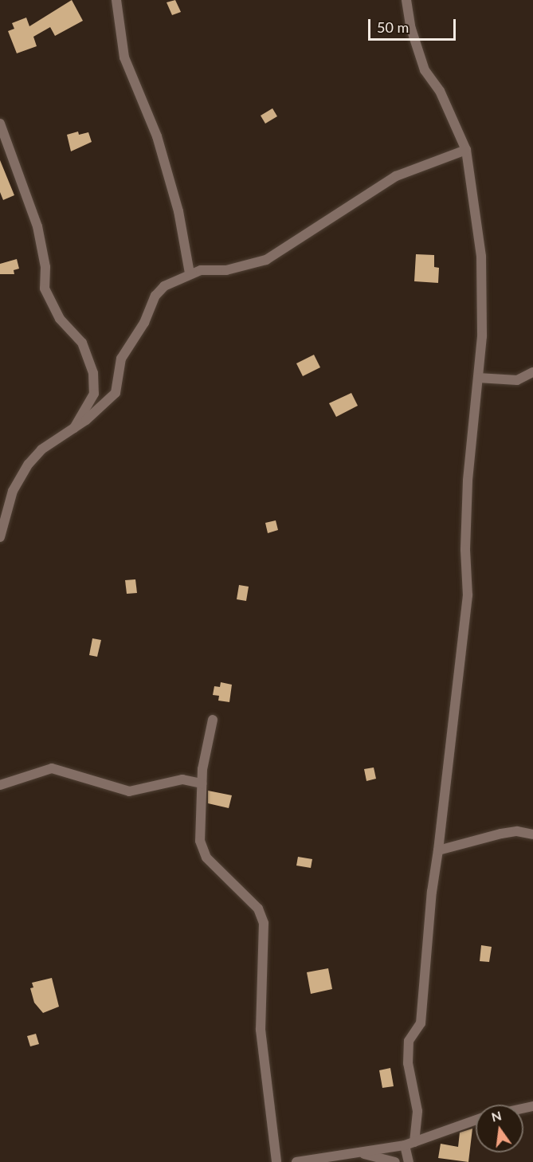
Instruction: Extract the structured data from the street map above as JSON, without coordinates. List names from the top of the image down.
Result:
{
  "scale_bar": "50 m",
  "north": "top"
}
